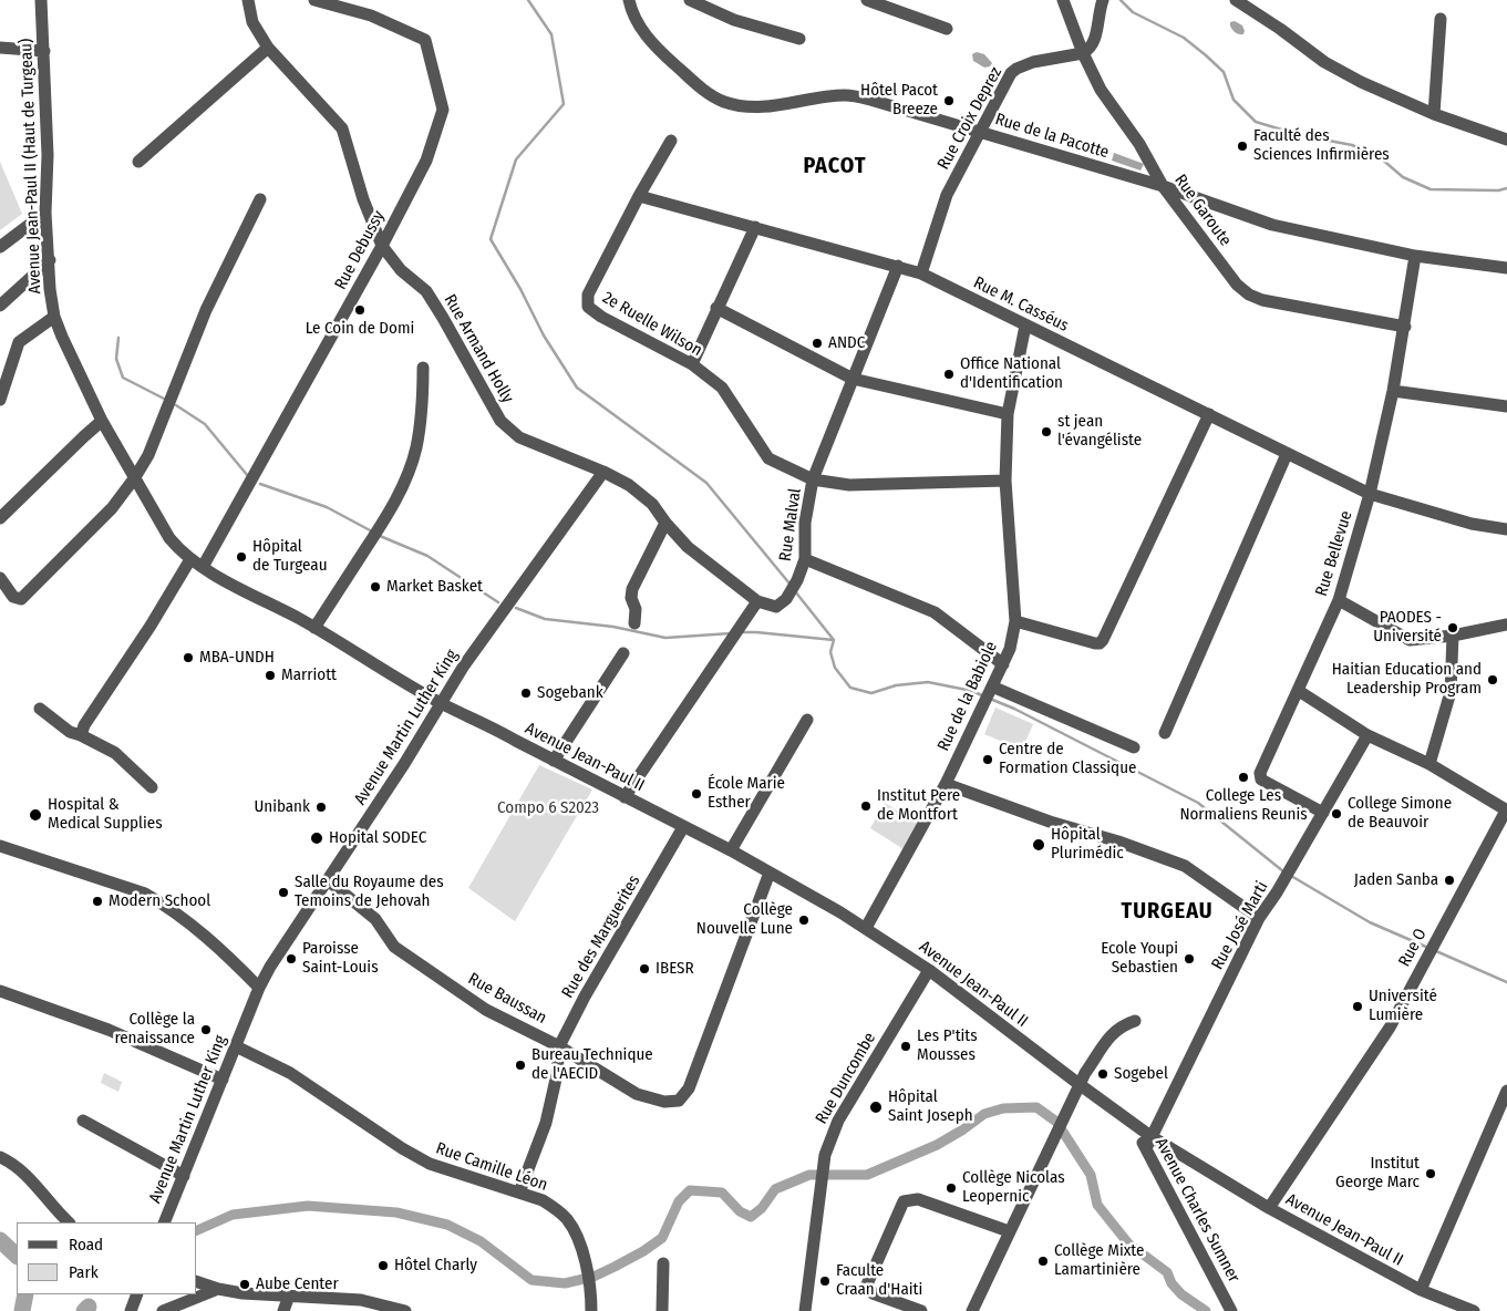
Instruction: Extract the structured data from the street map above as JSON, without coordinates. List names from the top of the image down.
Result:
{
  "streets": {
    "street": [
      "Rue Croix Deprez",
      "Rue de la Pacotte",
      "Avenue Jean-Paul II (Haut de Turgeau)",
      "Rue Garoute",
      "Rue Debussy",
      "Rue M. Casséus",
      "2e Ruelle Wilson",
      "Rue Armand Holly",
      "Rue Malval",
      "Rue Bellevue",
      "Rue de la Babiole",
      "Avenue Martin Luther King",
      "Avenue Jean-Paul II",
      "Rue José Marti",
      "Rue des Marguerites",
      "Rue O",
      "Rue Baussan",
      "Rue Duncombe",
      "Rue Camille Léon",
      "Avenue Charles Sumner"
    ]
  },
  "crossings": [
    ["Rue Croix Deprez", "Rue de la Pacotte"],
    ["Rue Croix Deprez", "Rue Garoute"],
    ["Rue Croix Deprez", "Rue M. Casséus"],
    ["Rue de la Pacotte", "Rue Garoute"],
    ["Rue de la Pacotte", "Rue Bellevue"],
    ["Avenue Jean-Paul II (Haut de Turgeau)", "Rue Debussy"],
    ["Avenue Jean-Paul II (Haut de Turgeau)", "Avenue Jean-Paul II"],
    ["Rue Garoute", "Rue Bellevue"],
    ["Rue Debussy", "Rue Armand Holly"],
    ["Rue M. Casséus", "2e Ruelle Wilson"],
    ["Rue M. Casséus", "Rue Malval"],
    ["Rue M. Casséus", "Rue Bellevue"],
    ["Rue M. Casséus", "Rue de la Babiole"],
    ["2e Ruelle Wilson", "Rue Malval"],
    ["2e Ruelle Wilson", "Rue de la Babiole"],
    ["Rue Armand Holly", "Rue Malval"],
    ["Rue Armand Holly", "Avenue Martin Luther King"],
    ["Rue Bellevue", "Rue José Marti"],
    ["Rue de la Babiole", "Avenue Jean-Paul II"],
    ["Avenue Martin Luther King", "Avenue Jean-Paul II"],
    ["Avenue Martin Luther King", "Rue Baussan"],
    ["Avenue Martin Luther King", "Rue Camille Léon"],
    ["Avenue Jean-Paul II", "Rue José Marti"],
    ["Avenue Jean-Paul II", "Rue des Marguerites"],
    ["Avenue Jean-Paul II", "Rue O"],
    ["Avenue Jean-Paul II", "Rue Baussan"],
    ["Avenue Jean-Paul II", "Rue Duncombe"],
    ["Avenue Jean-Paul II", "Avenue Charles Sumner"],
    ["Rue José Marti", "Avenue Charles Sumner"],
    ["Rue des Marguerites", "Rue Baussan"],
    ["Rue des Marguerites", "Rue Camille Léon"]
  ],
  "districts": ["PACOT", "TURGEAU"],
  "parks": ["Compo 6 S2023"],
  "places": [
    "Hôtel Pacot Breeze",
    "Faculté des Sciences Infirmières",
    "Le Coin de Domi",
    "ANDC",
    "Office National d'Identification",
    "st jean l'évangéliste",
    "Hôpital de Turgeau",
    "Market Basket",
    "PAODES - Université",
    "MBA-UNDH",
    "Marriott",
    "Haitian Education and Leadership Program",
    "Sogebank",
    "Centre de Formation Classique",
    "College Les Normaliens Reunis",
    "École Marie Esther",
    "Institut Pere de Montfort",
    "Unibank",
    "College Simone de Beauvoir",
    "Hospital & Medical Supplies",
    "Hopital SODEC",
    "Hôpital Plurimédic",
    "Jaden Sanba",
    "Salle du Royaume des Temoins de Jehovah",
    "Modern School",
    "Collège Nouvelle Lune",
    "Paroisse Saint-Louis",
    "Ecole Youpi Sebastien",
    "IBESR",
    "Université Lumière",
    "Collège la renaissance",
    "Les P'tits Mousses",
    "Bureau Technique de l'AECID",
    "Sogebel",
    "Hôpital Saint Joseph",
    "Institut George Marc",
    "Collège Nicolas Leopernic",
    "Collège Mixte Lamartinière",
    "Hôtel Charly",
    "Faculte Craan d'Haiti",
    "Aube Center"
  ],
  "legend": ["Road", "Park"]
}
